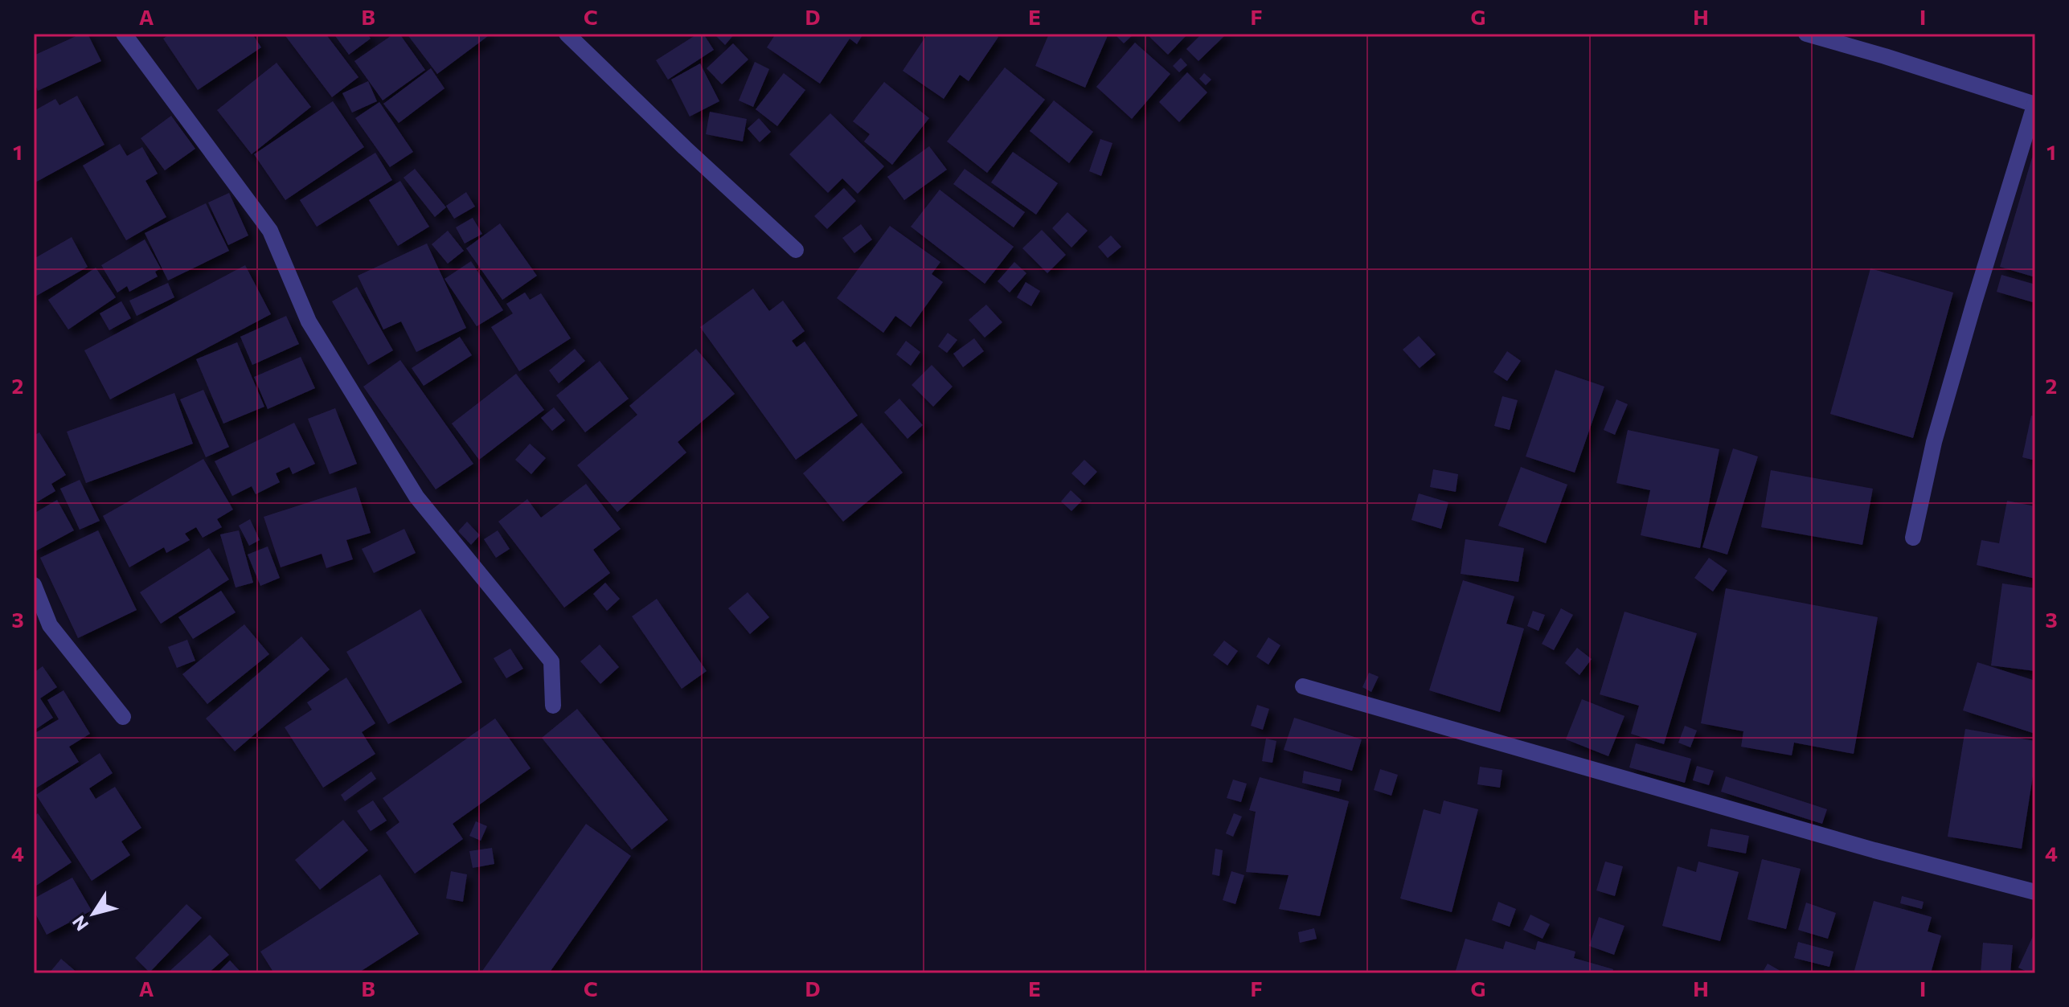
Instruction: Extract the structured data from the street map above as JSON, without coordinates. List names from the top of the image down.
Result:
{
  "north": "bottom left",
  "grid": {
    "columns": [
      "A",
      "B",
      "C",
      "D",
      "E",
      "F",
      "G",
      "H",
      "I"
    ],
    "rows": [
      "1",
      "2",
      "3",
      "4"
    ]
  }
}
